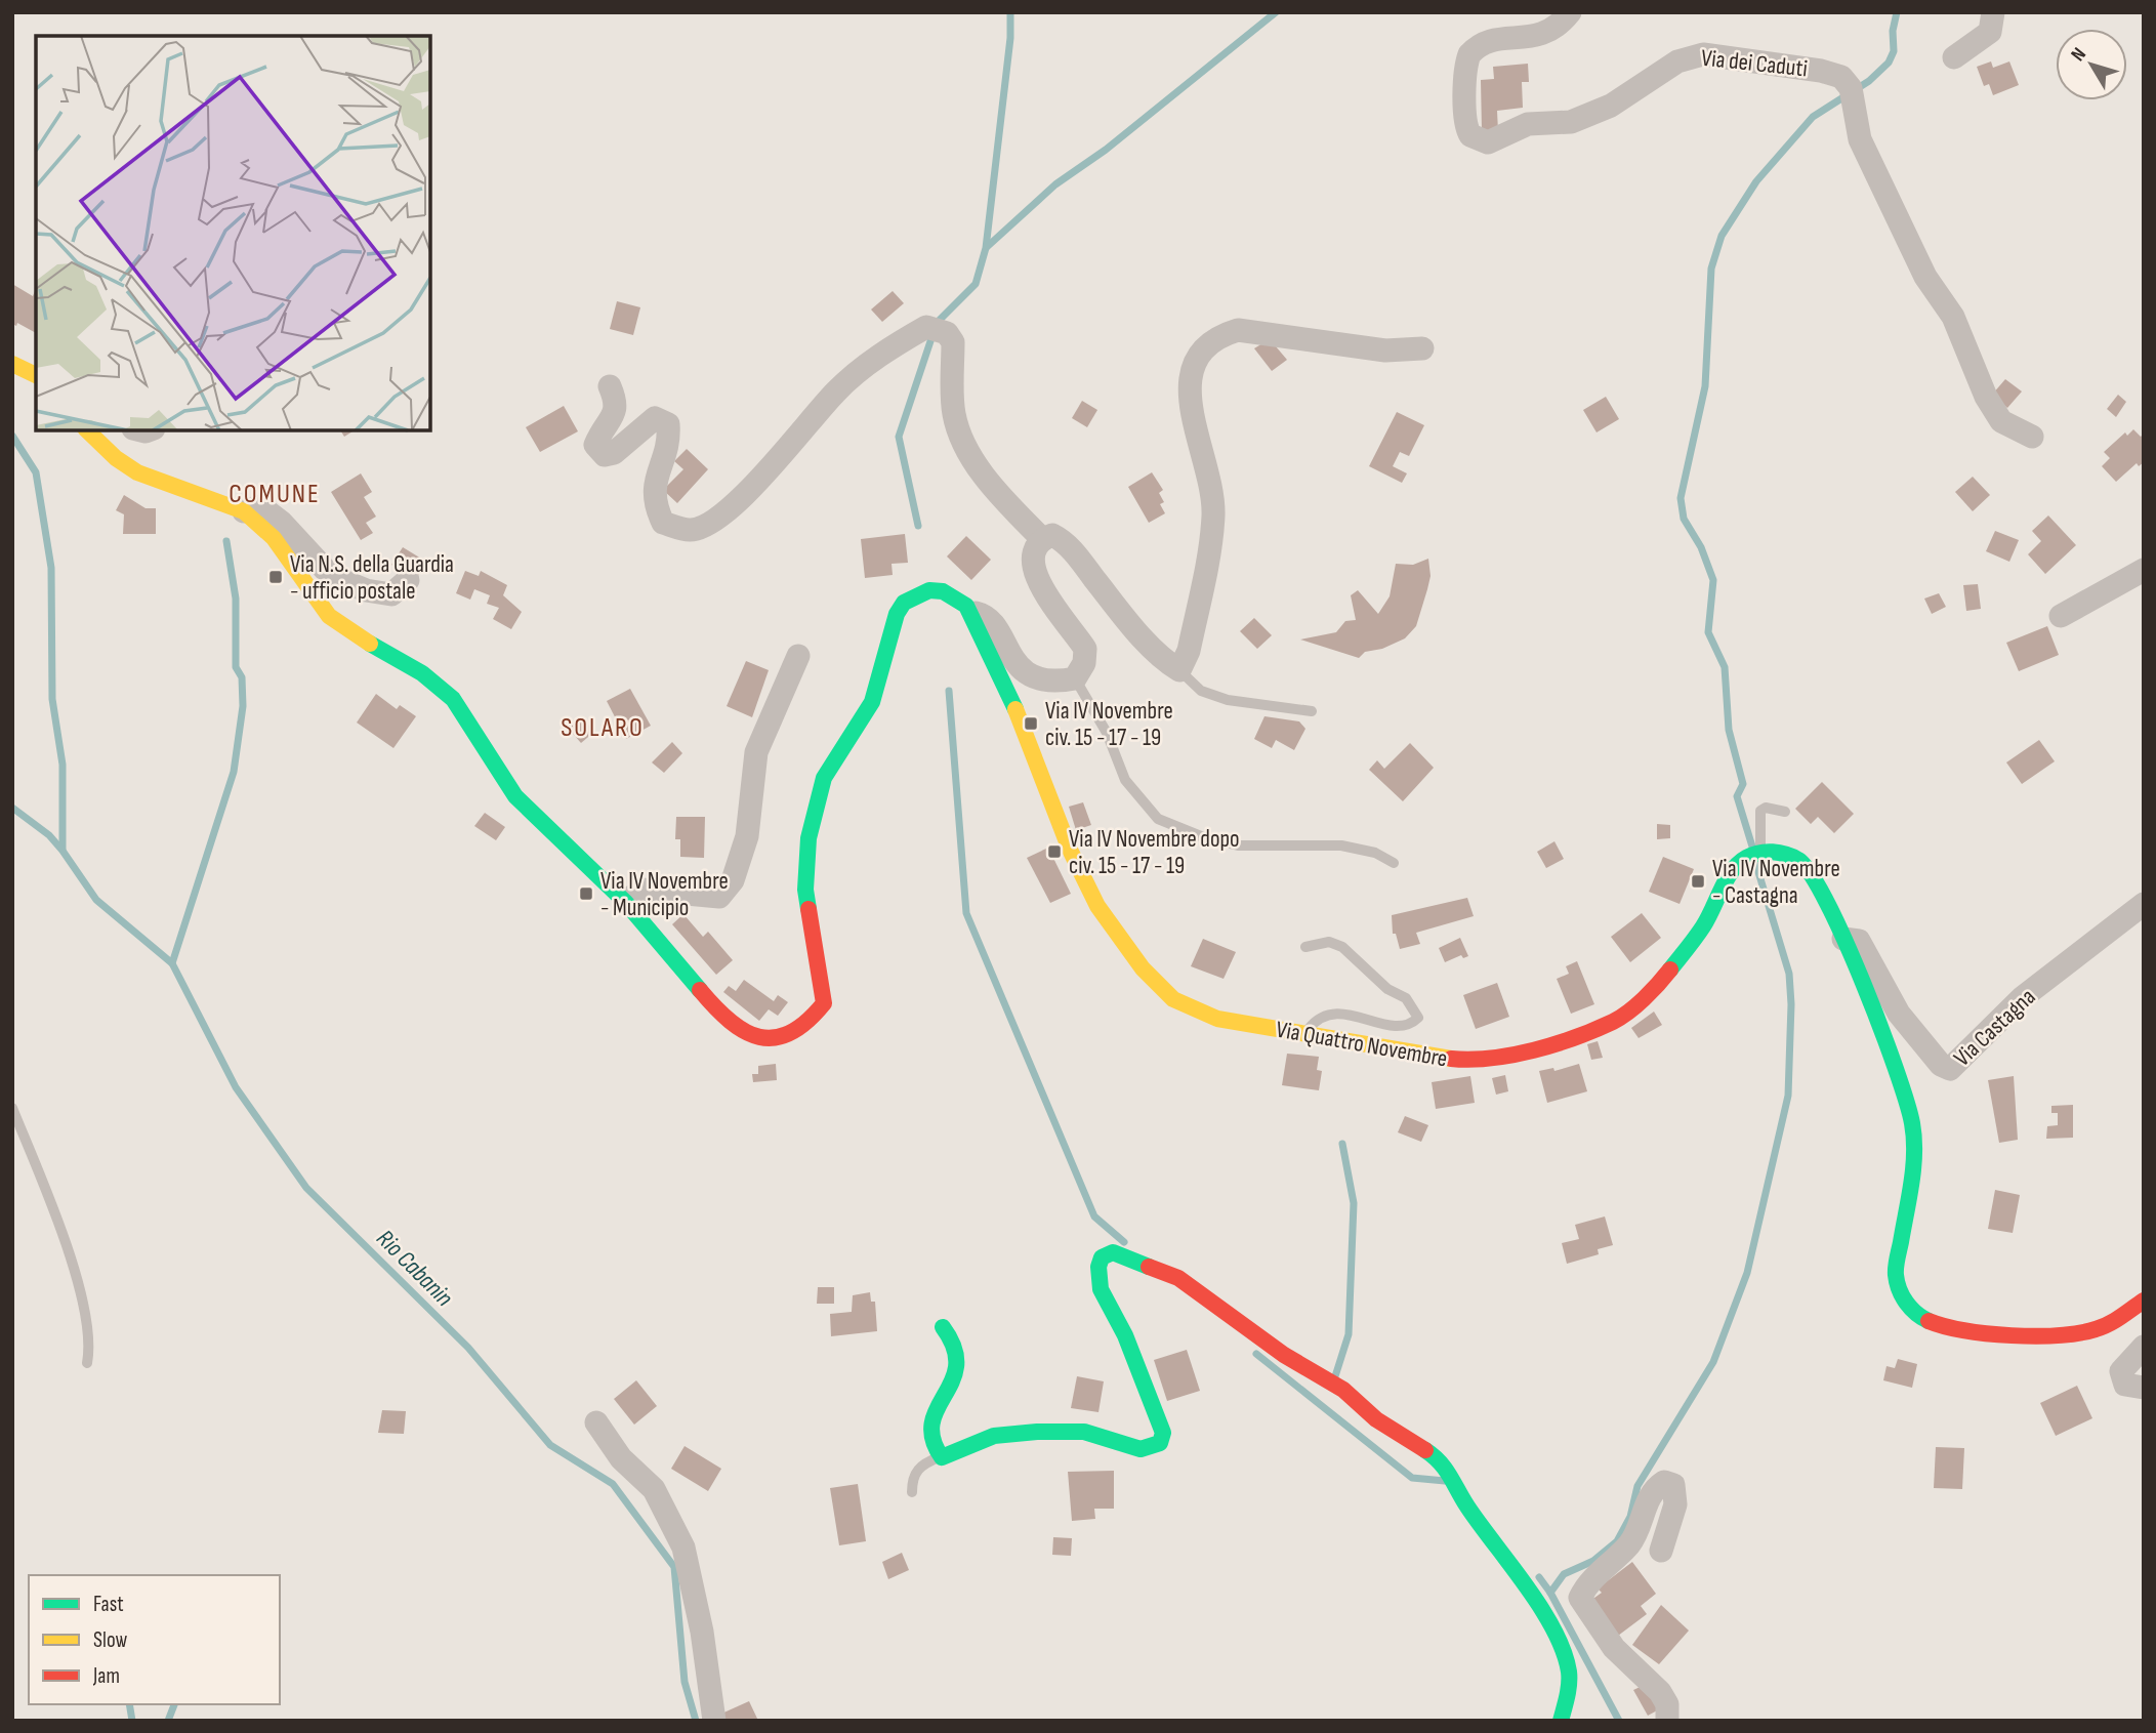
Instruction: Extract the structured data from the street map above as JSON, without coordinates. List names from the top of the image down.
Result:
{
  "streets": {
    "main road": ["Via Quattro Novembre"],
    "street": ["Via dei Caduti", "Via Castagna"]
  },
  "districts": ["COMUNE", "SOLARO"],
  "water": ["Rio Cabanin"],
  "places": {
    "transit": [
      "Via N.S. della Guardia - ufficio postale",
      "Via IV Novembre civ. 15 - 17 - 19",
      "Via IV Novembre dopo civ. 15 - 17 - 19",
      "Via IV Novembre - Castagna",
      "Via IV Novembre - Municipio"
    ]
  },
  "legend": ["Fast", "Slow", "Jam"],
  "north": "top left"
}
